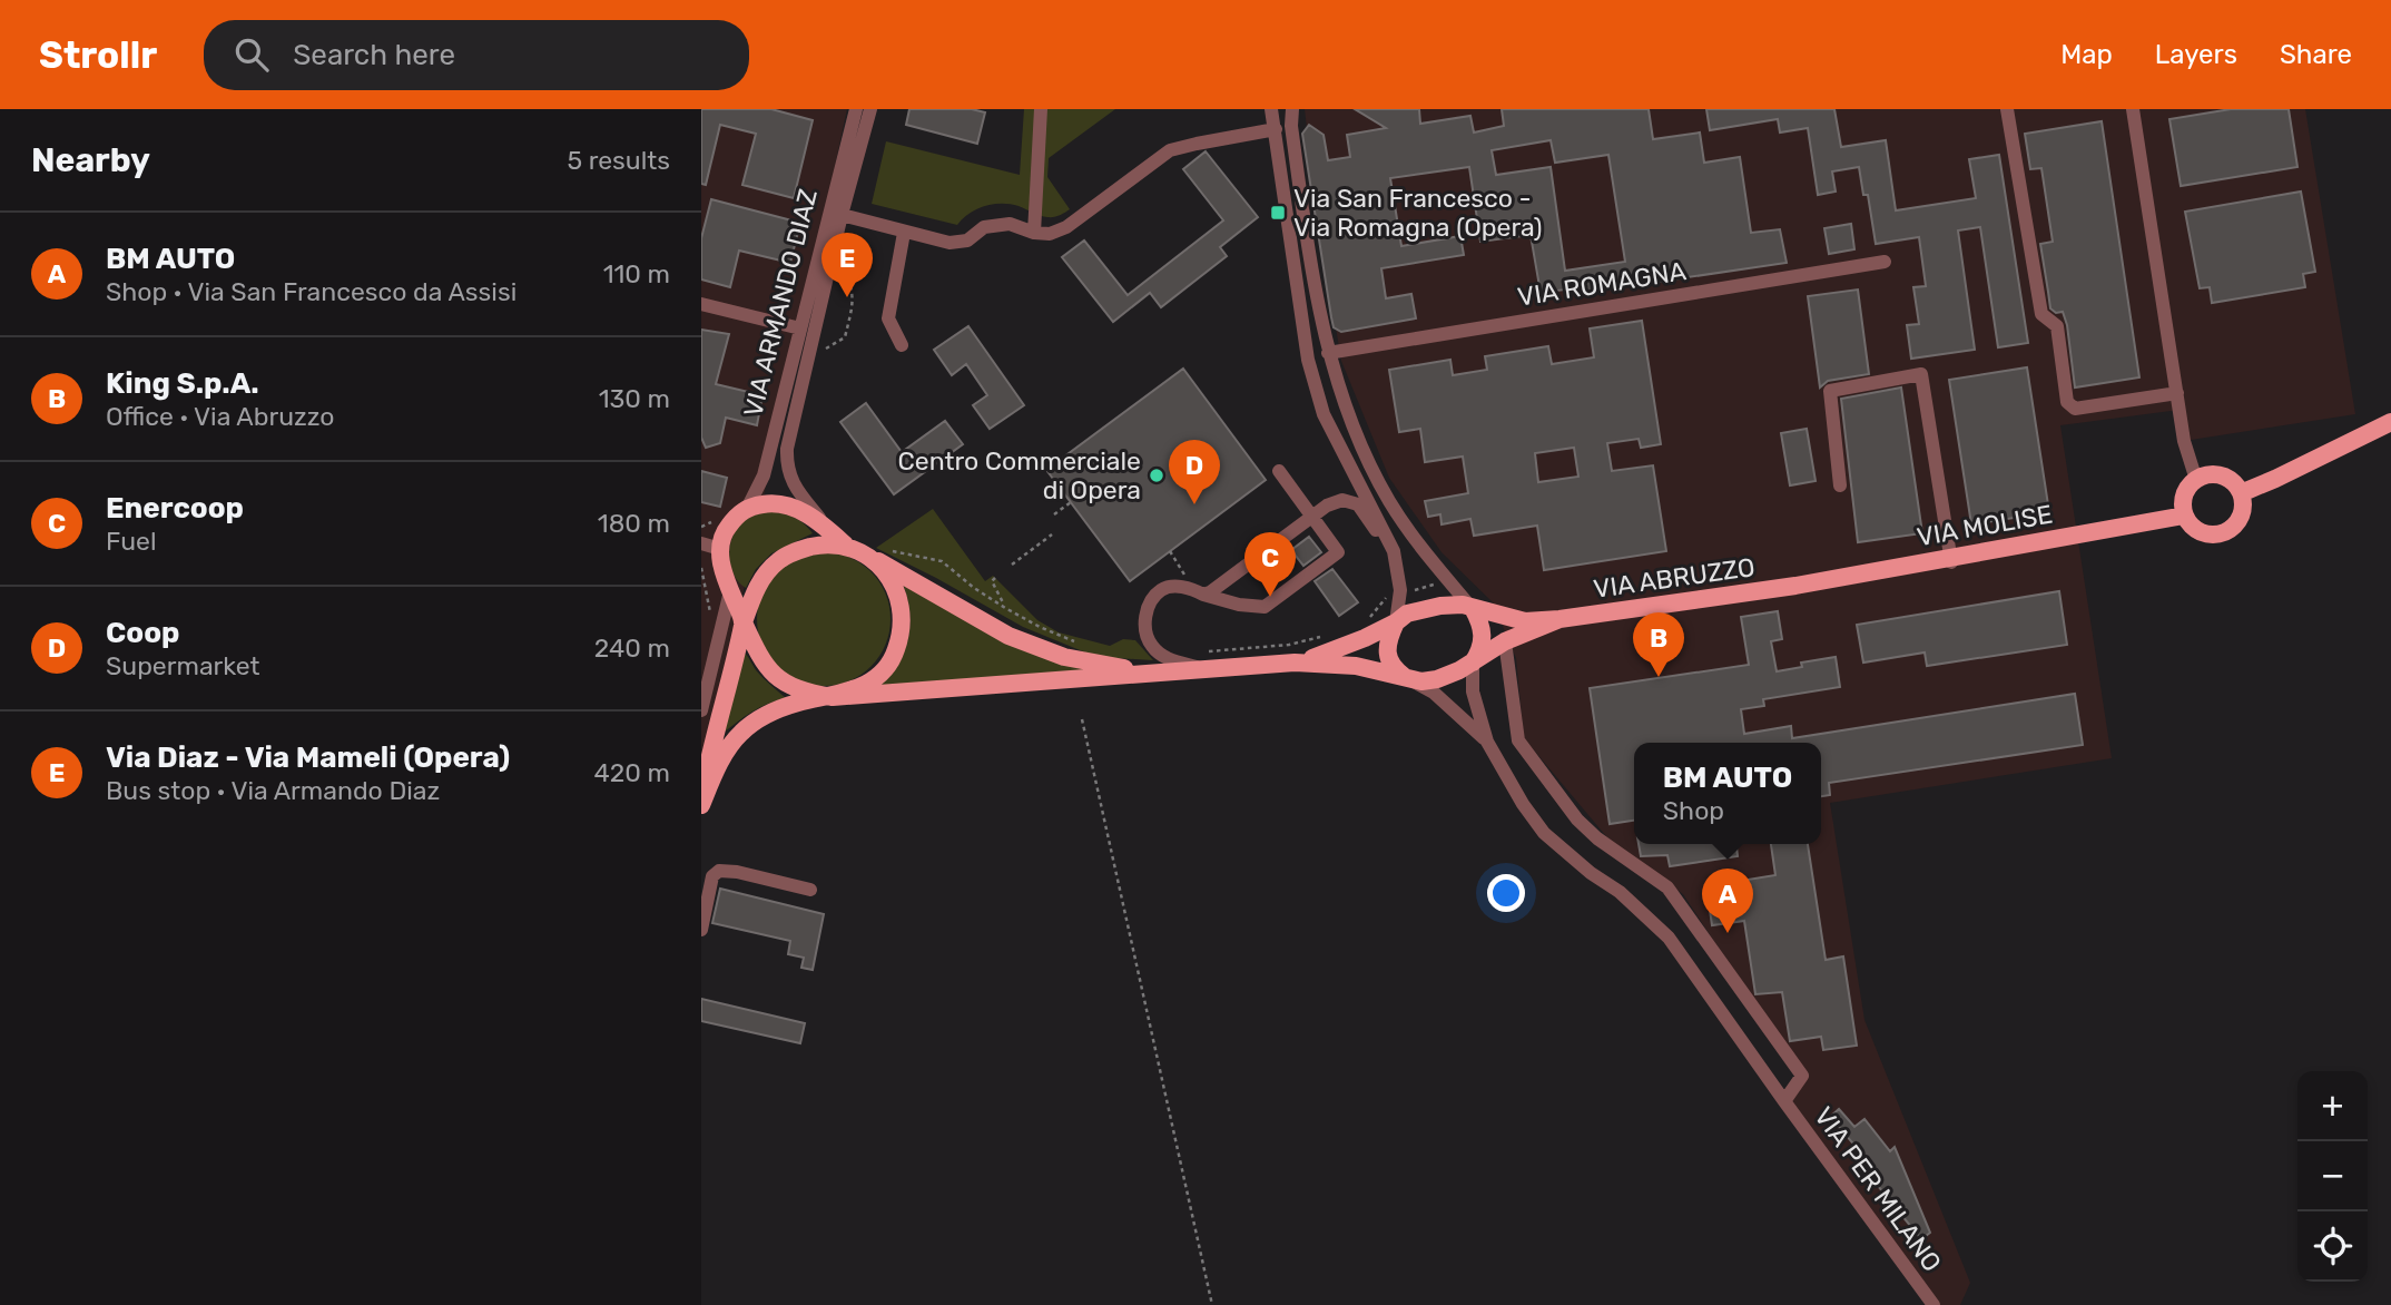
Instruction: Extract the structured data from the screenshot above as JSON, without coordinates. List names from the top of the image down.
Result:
{
  "streets": {
    "main road": ["VIA ARMANDO DIAZ", "VIA MOLISE", "VIA ABRUZZO"],
    "street": ["VIA ROMAGNA", "VIA PER MILANO"]
  },
  "crossings": [
    ["VIA MOLISE", "VIA ABRUZZO"]
  ],
  "places": {
    "transit": ["Via San Francesco - Via Romagna (Opera)"],
    "other": ["Centro Commerciale di Opera"]
  },
  "page": {
    "header": "Strollr",
    "search": "Search here",
    "nav": ["Map", "Layers", "Share"],
    "heading": ["Nearby", "5 results"],
    "list": [
      {
        "mark": "A",
        "name": "BM AUTO",
        "note": "Shop · Via San Francesco da Assisi",
        "value": "110 m"
      },
      {
        "mark": "B",
        "name": "King S.p.A.",
        "note": "Office · Via Abruzzo",
        "value": "130 m"
      },
      {
        "mark": "C",
        "name": "Enercoop",
        "note": "Fuel",
        "value": "180 m"
      },
      {
        "mark": "D",
        "name": "Coop",
        "note": "Supermarket",
        "value": "240 m"
      },
      {
        "mark": "E",
        "name": "Via Diaz - Via Mameli (Opera)",
        "note": "Bus stop · Via Armando Diaz",
        "value": "420 m"
      }
    ],
    "pins": [
      "E",
      "D",
      "C",
      "B",
      "A"
    ],
    "popup": ["BM AUTO", "Shop"],
    "map_buttons": ["+", "−"]
  }
}
